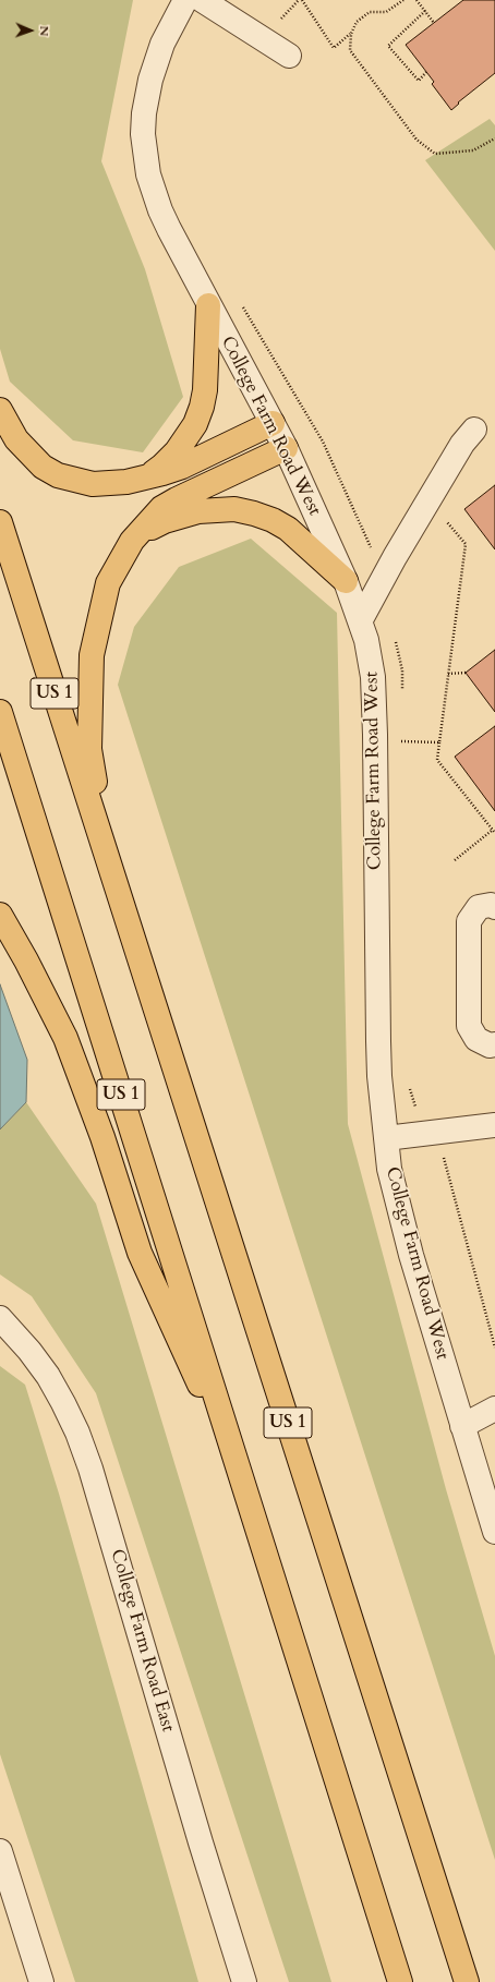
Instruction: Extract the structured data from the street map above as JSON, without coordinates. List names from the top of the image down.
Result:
{
  "streets": {
    "highway": ["US 1"],
    "street": ["College Farm Road West", "College Farm Road East"]
  },
  "north": "right"
}
